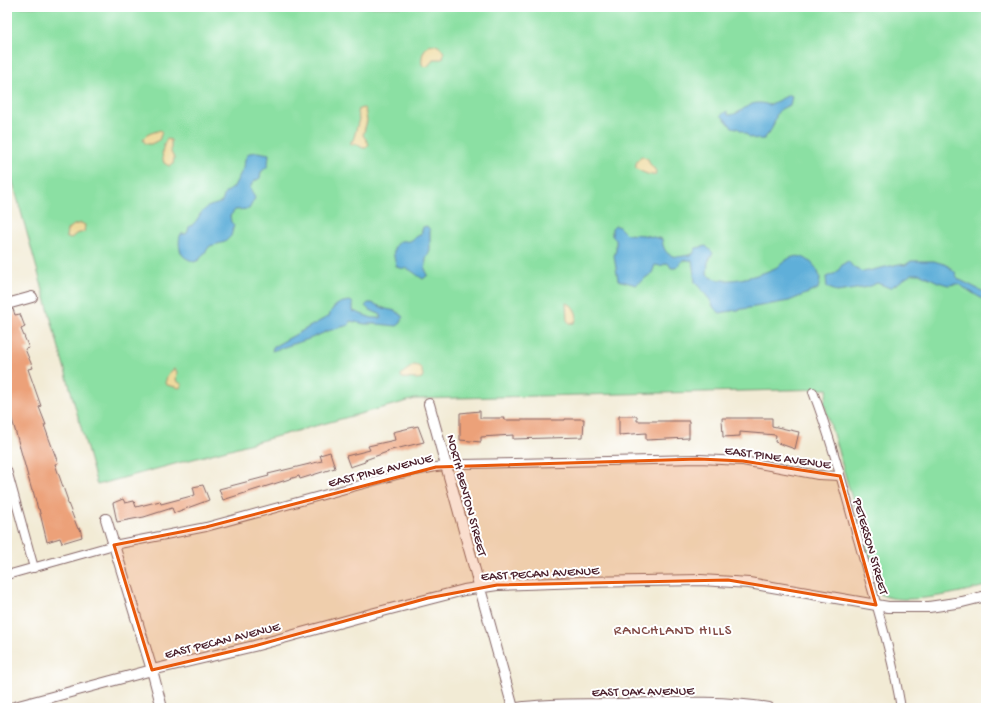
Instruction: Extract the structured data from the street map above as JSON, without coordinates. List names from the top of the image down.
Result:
{
  "streets": {
    "street": [
      "EAST PINE AVENUE",
      "NORTH BENTON STREET",
      "PETERSON STREET",
      "EAST PECAN AVENUE",
      "EAST OAK AVENUE"
    ]
  },
  "crossings": [
    ["EAST PINE AVENUE", "NORTH BENTON STREET"],
    ["EAST PINE AVENUE", "PETERSON STREET"],
    ["NORTH BENTON STREET", "EAST PECAN AVENUE"],
    ["PETERSON STREET", "EAST PECAN AVENUE"]
  ],
  "districts": ["RANCHLAND HILLS"]
}
